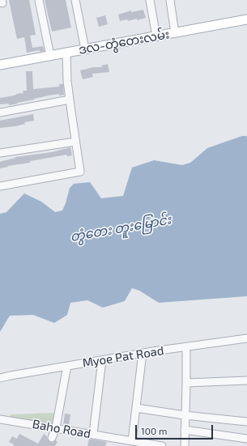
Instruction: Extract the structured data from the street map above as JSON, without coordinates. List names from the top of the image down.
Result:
{
  "streets": {
    "main road": ["ဒလ-တွံတေးလမ်း"],
    "street": ["Myoe Pat Road", "Baho Road"]
  },
  "water": ["တွံတေး တူးမြောင်း"],
  "scale_bar": "100 m"
}
